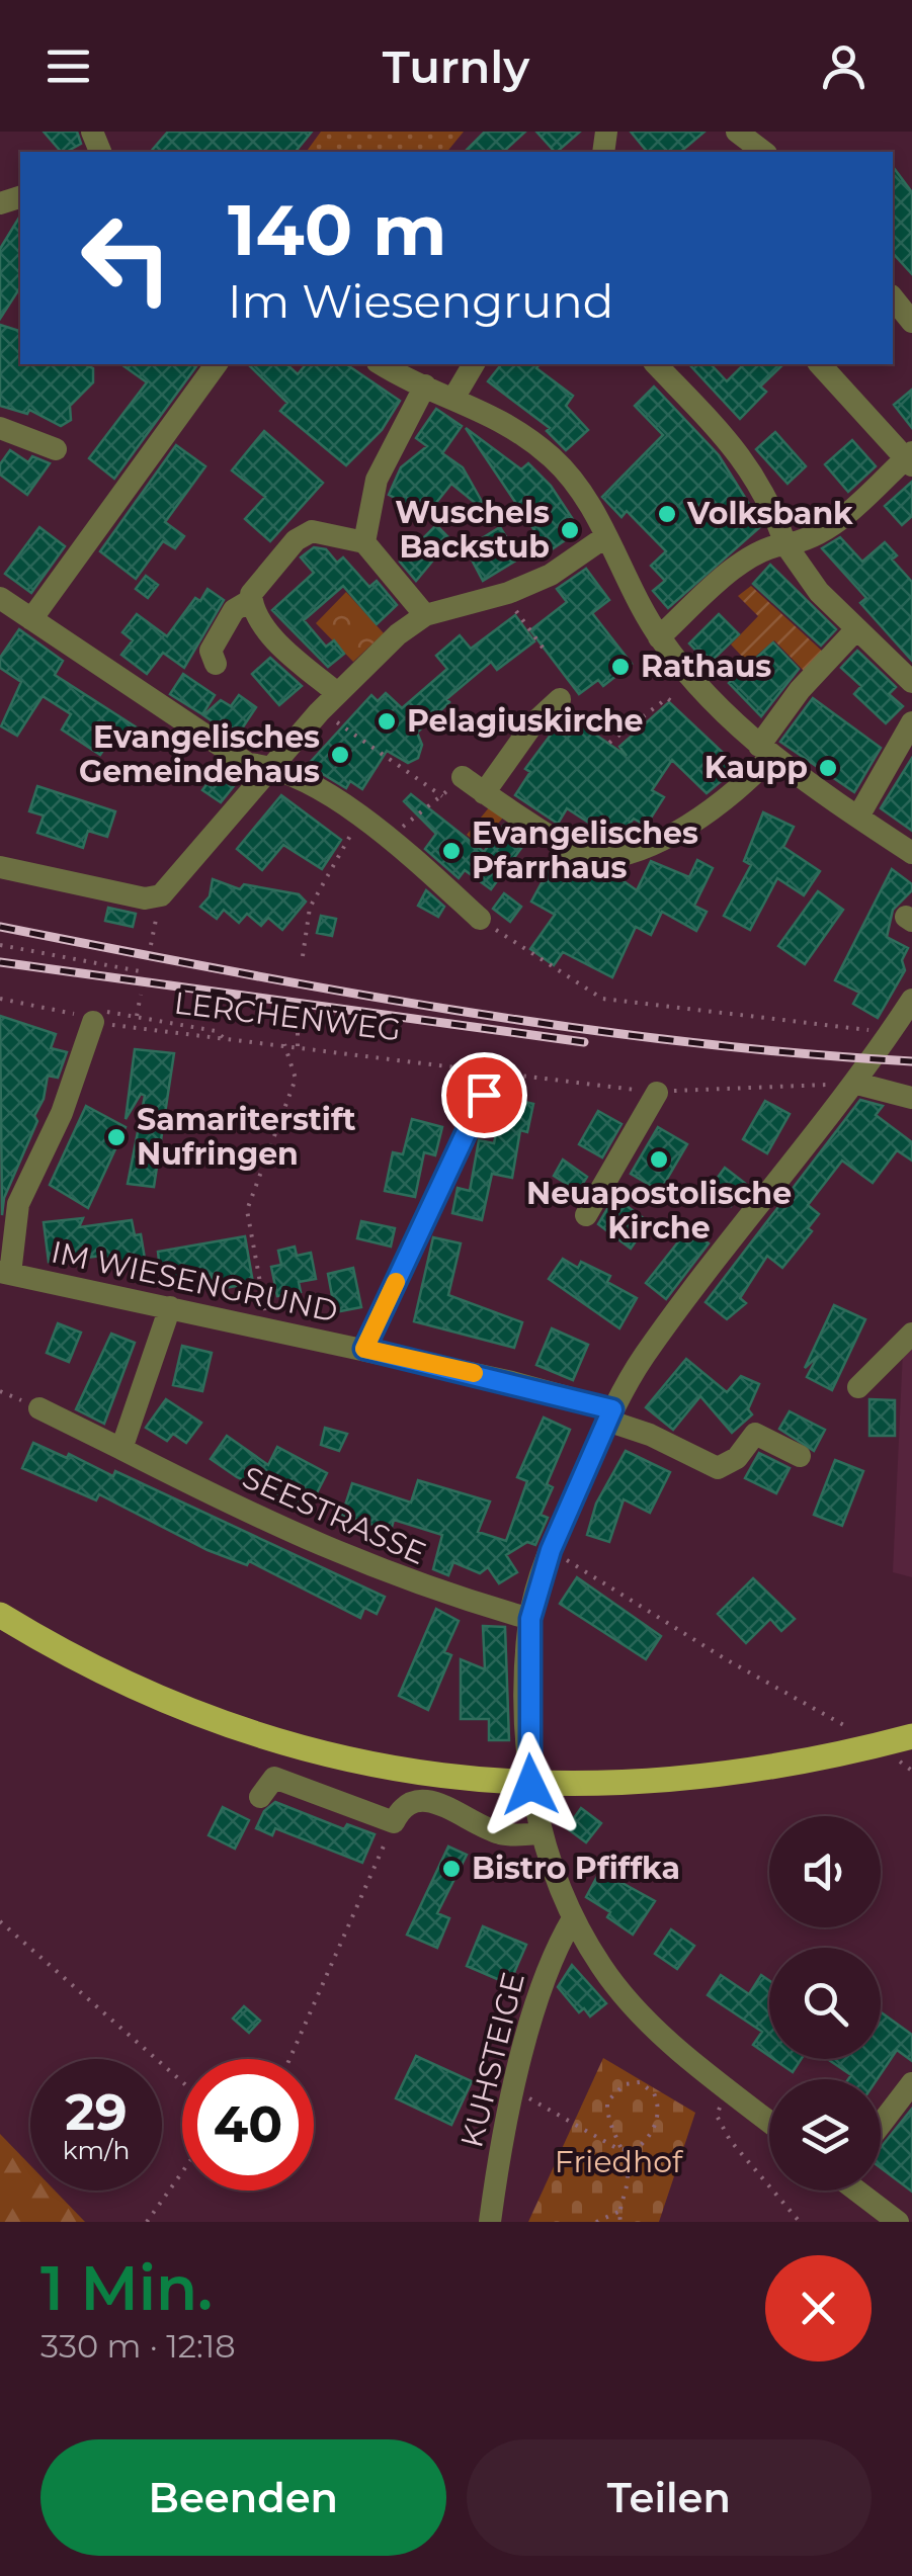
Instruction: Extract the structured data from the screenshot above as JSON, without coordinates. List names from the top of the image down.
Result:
{
  "streets": {
    "street": ["IM WIESENGRUND", "SEESTRASSE", "KUHSTEIGE"],
    "path": ["LERCHENWEG"]
  },
  "parks": ["Friedhof"],
  "places": [
    "Volksbank",
    "Wuschels Backstub",
    "Rathaus",
    "Pelagiuskirche",
    "Evangelisches Gemeindehaus",
    "Kaupp",
    "Evangelisches Pfarrhaus",
    "Samariterstift Nufringen",
    "Neuapostolische Kirche",
    "Bistro Pfiffka"
  ],
  "page": {
    "header": "Turnly",
    "turn": ["140 m", "Im Wiesengrund"],
    "speed": "29 km/h",
    "limit": "40",
    "heading": ["1 Min.", "330 m · 12:18"],
    "buttons": ["Beenden", "Teilen"]
  }
}
